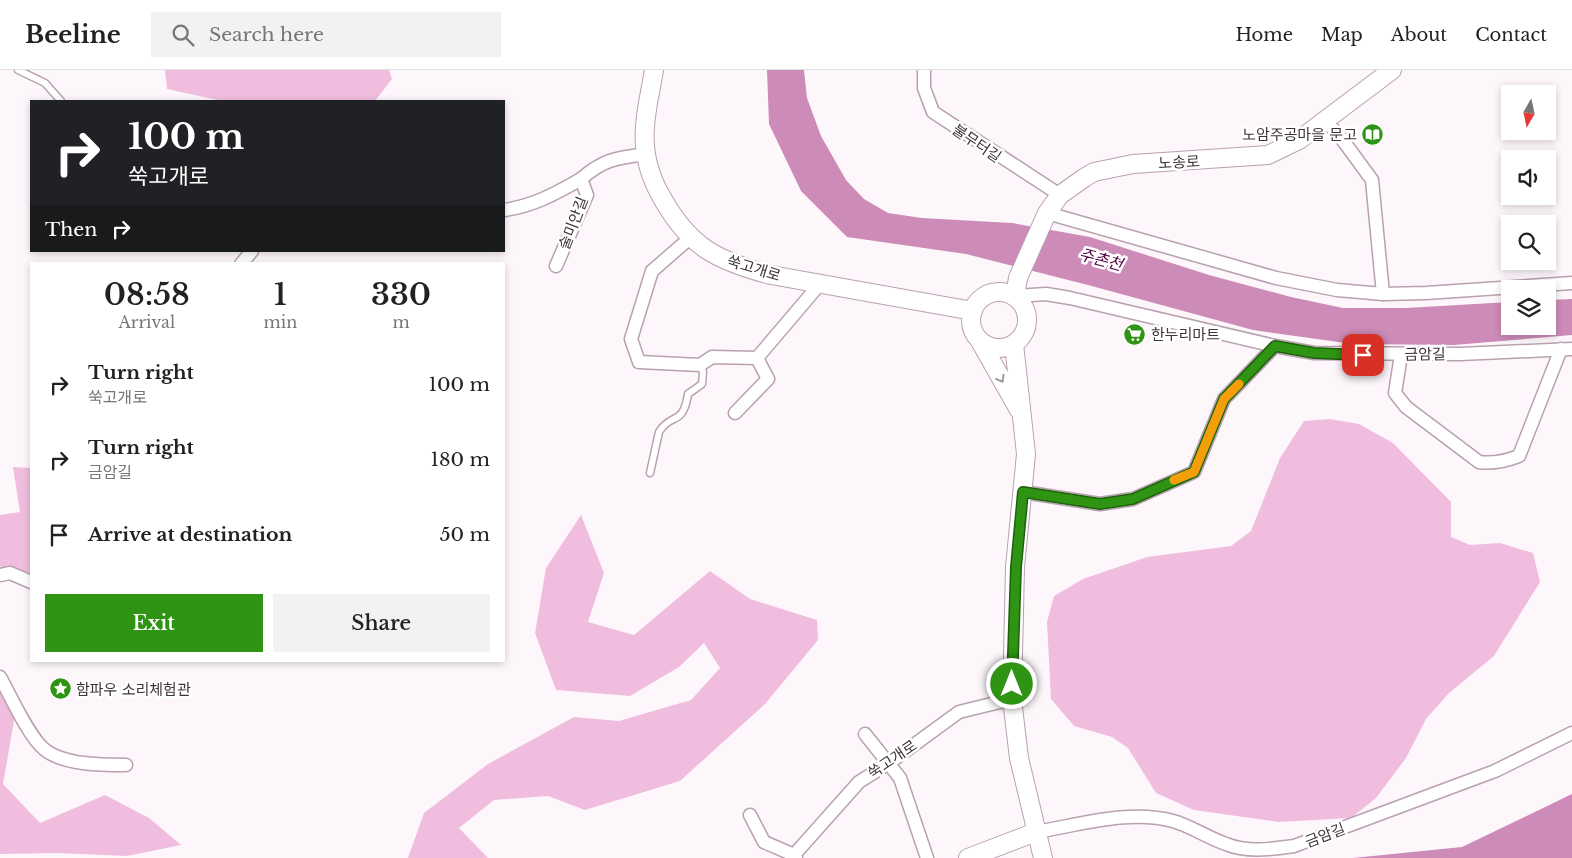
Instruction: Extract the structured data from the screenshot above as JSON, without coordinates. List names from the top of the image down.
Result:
{
  "streets": {
    "main road": ["노송로", "쑥고개로"],
    "street": ["불무터길", "술미안길", "금암길"]
  },
  "crossings": [
    ["불무터길", "노송로"],
    ["노송로", "쑥고개로"],
    ["노송로", "금암길"],
    ["술미안길", "쑥고개로"],
    ["쑥고개로", "금암길"]
  ],
  "water": ["주촌천"],
  "places": {
    "library": ["노암주공마을 문고"],
    "supermarket": ["한누리마트"],
    "place": ["함파우 소리체험관"]
  },
  "north": "bottom",
  "page": {
    "header": "Beeline",
    "search": "Search here",
    "nav": [
      "Home",
      "Map",
      "About",
      "Contact"
    ],
    "turn": ["100 m", "쑥고개로"],
    "then": "Then",
    "eta": [
      "08:58",
      "Arrival",
      "1",
      "min",
      "330",
      "m"
    ],
    "list": [
      {
        "name": "Turn right",
        "note": "쑥고개로",
        "value": "100 m"
      },
      {
        "name": "Turn right",
        "note": "금암길",
        "value": "180 m"
      },
      {
        "name": "Arrive at destination",
        "value": "50 m"
      }
    ],
    "buttons": ["Exit", "Share"]
  }
}
